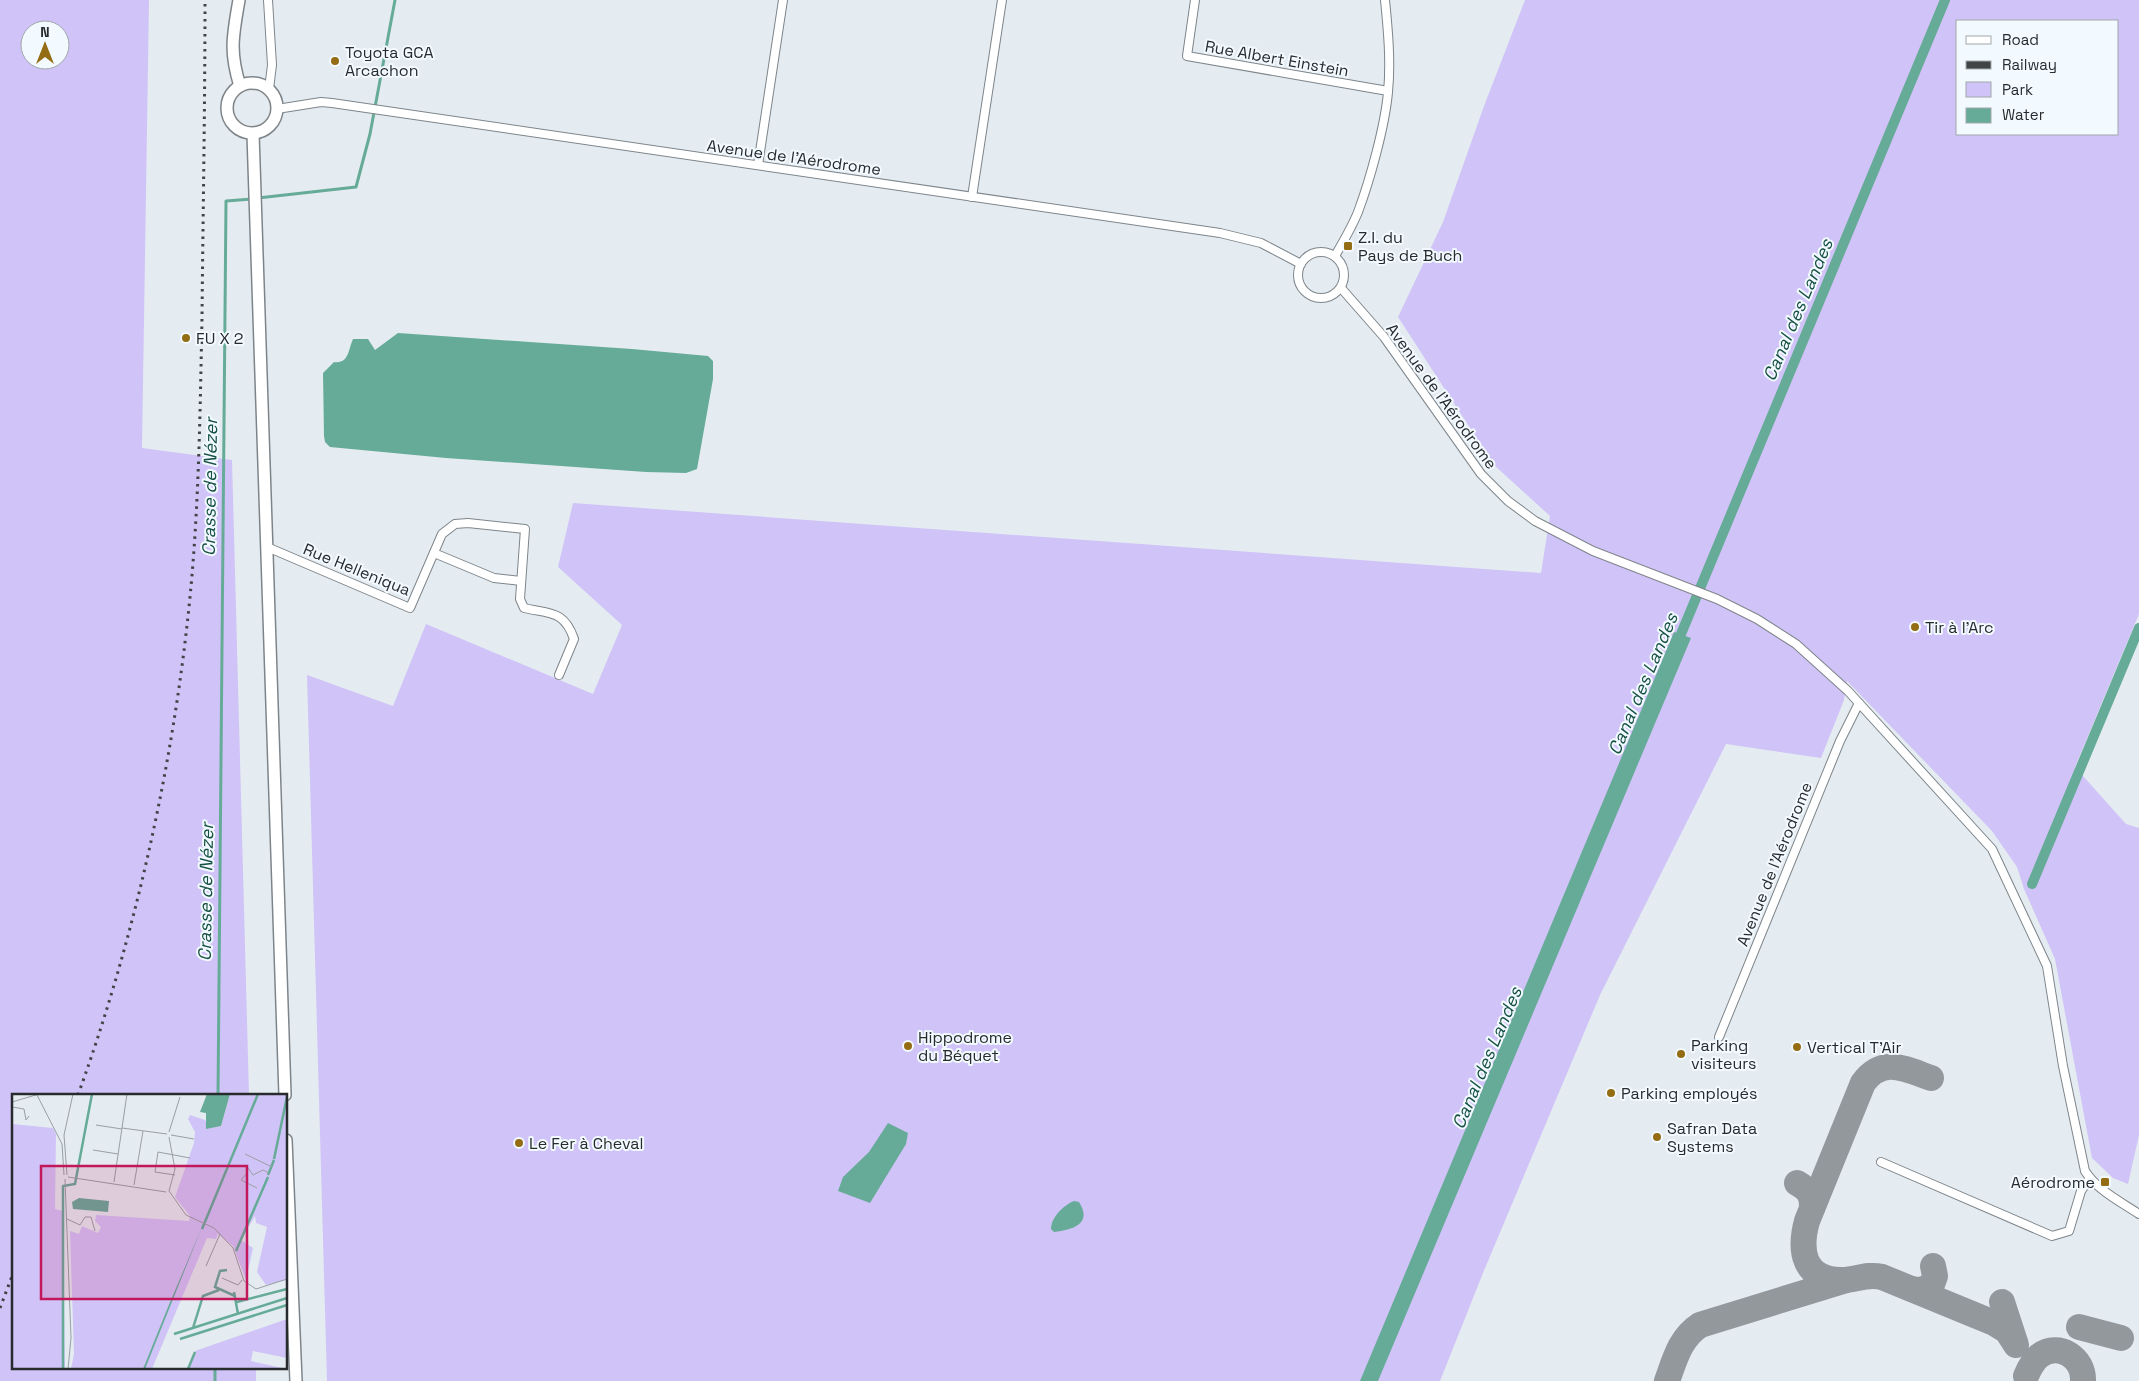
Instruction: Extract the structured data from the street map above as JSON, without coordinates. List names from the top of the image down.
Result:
{
  "streets": {
    "street": ["Rue Albert Einstein", "Avenue de l'Aérodrome", "Rue Helleniqua"]
  },
  "water": ["Canal des Landes", "Crasse de Nézer"],
  "places": {
    "other": [
      "Toyota GCA Arcachon",
      "FU X 2",
      "Tir à l'Arc",
      "Hippodrome du Béquet",
      "Vertical T'Air",
      "Parking visiteurs",
      "Parking employés",
      "Safran Data Systems",
      "Le Fer à Cheval"
    ],
    "transit": ["Z.I. du Pays de Buch", "Aérodrome"]
  },
  "legend": [
    "Road",
    "Railway",
    "Park",
    "Water"
  ],
  "north": "top"
}
